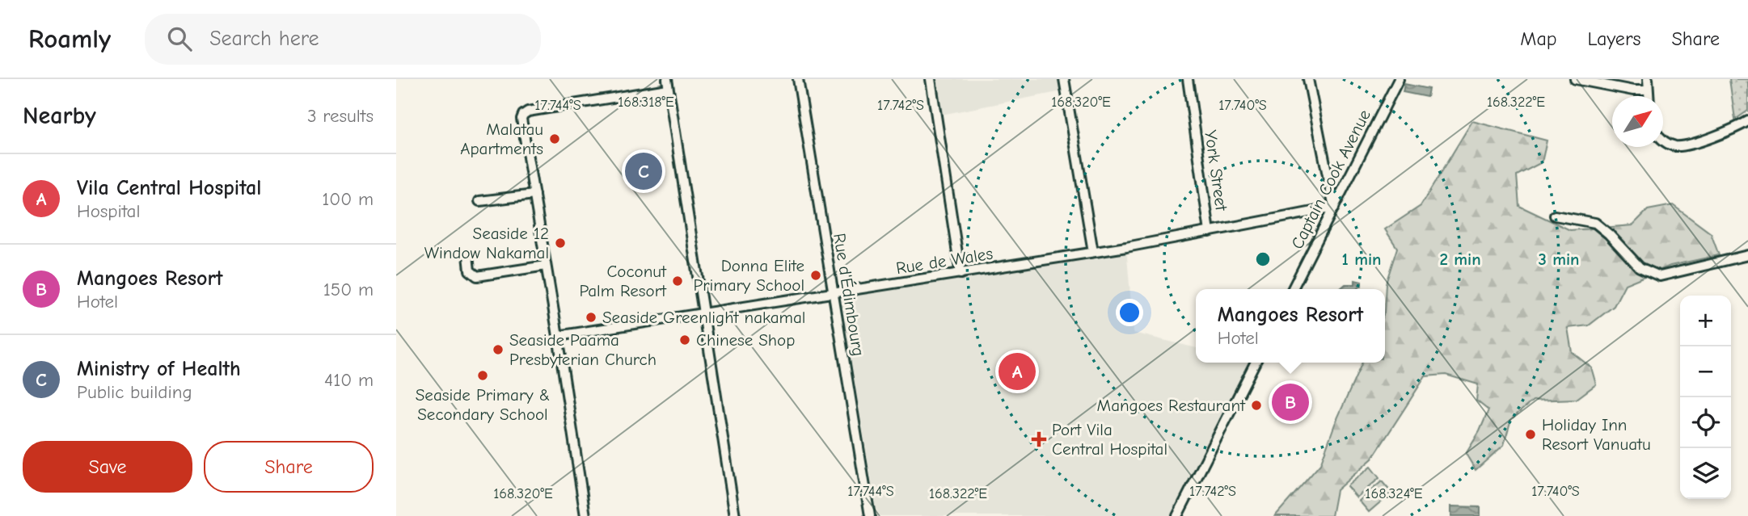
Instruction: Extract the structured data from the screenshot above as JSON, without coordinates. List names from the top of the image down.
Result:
{
  "streets": {
    "street": [
      "York Street",
      "Captain Cook Avenue",
      "Rue de Wales",
      "Rue d'Édimbourg"
    ]
  },
  "crossings": [
    ["York Street", "Rue de Wales"],
    ["Captain Cook Avenue", "Rue de Wales"],
    ["Rue de Wales", "Rue d'Édimbourg"]
  ],
  "places": {
    "other": [
      "Malatau Apartments",
      "Seaside 12 Window Nakamal",
      "Donna Elite Primary School",
      "Coconut Palm Resort",
      "Seaside Greenlight nakamal",
      "Chinese Shop",
      "Seaside Paama Presbyterian Church",
      "Seaside Primary & Secondary School",
      "Mangoes Restaurant",
      "Holiday Inn Resort Vanuatu"
    ],
    "health": ["Port Vila Central Hospital"]
  },
  "north": "top right",
  "page": {
    "header": "Roamly",
    "search": "Search here",
    "nav": ["Map", "Layers", "Share"],
    "heading": ["Nearby", "3 results"],
    "pins": ["C", "A", "B"],
    "list": [
      {
        "mark": "A",
        "name": "Vila Central Hospital",
        "note": "Hospital",
        "value": "100 m"
      },
      {
        "mark": "B",
        "name": "Mangoes Resort",
        "note": "Hotel",
        "value": "150 m"
      },
      {
        "mark": "C",
        "name": "Ministry of Health",
        "note": "Public building",
        "value": "410 m"
      }
    ],
    "popup": ["Mangoes Resort", "Hotel"],
    "map_buttons": ["+", "−"],
    "buttons": ["Save", "Share"]
  },
  "coordinates": [
    "168.318°E",
    "168.320°E",
    "168.322°E",
    "17.744°S",
    "17.742°S",
    "17.740°S",
    "168.324°E"
  ],
  "rings": ["1 min", "2 min", "3 min"]
}
